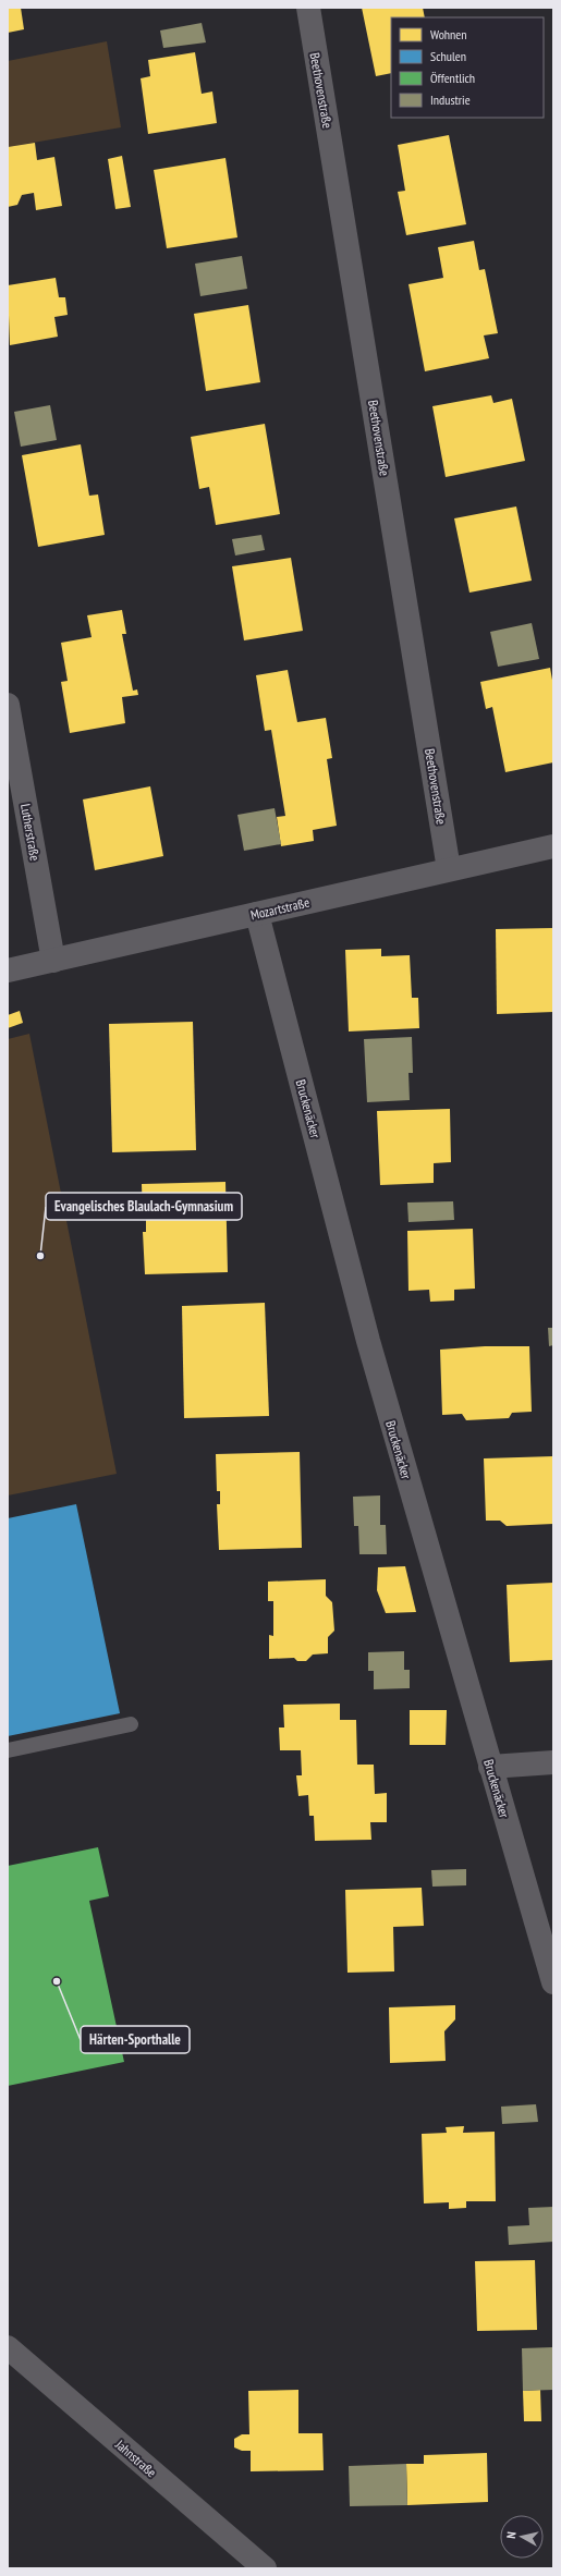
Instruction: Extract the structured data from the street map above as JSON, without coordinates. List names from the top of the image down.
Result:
{
  "streets": {
    "street": [
      "Beethovenstraße",
      "Lutherstraße",
      "Mozartstraße",
      "Bruckenäcker",
      "Jahnstraße"
    ]
  },
  "crossings": [
    ["Beethovenstraße", "Mozartstraße"],
    ["Lutherstraße", "Mozartstraße"],
    ["Mozartstraße", "Bruckenäcker"]
  ],
  "places": ["Evangelisches Blaulach-Gymnasium", "Härten-Sporthalle"],
  "legend": [
    "Wohnen",
    "Schulen",
    "Öffentlich",
    "Industrie"
  ],
  "north": "left"
}
